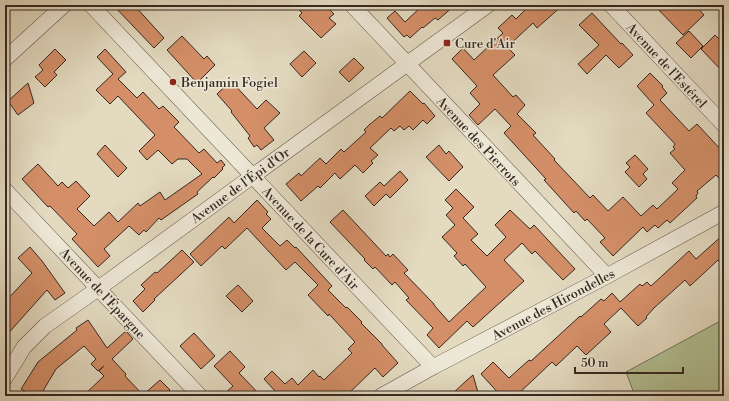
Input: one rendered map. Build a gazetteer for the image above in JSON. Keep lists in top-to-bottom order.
{
  "streets": {
    "street": [
      "Avenue de l'Estérel",
      "Avenue des Pierrots",
      "Avenue de l'Épi d'Or",
      "Avenue de la Cure d'Air",
      "Avenue de l'Épargne",
      "Avenue des Hirondelles"
    ]
  },
  "crossings": [
    ["Avenue des Pierrots", "Avenue de l'Épi d'Or"],
    ["Avenue des Pierrots", "Avenue des Hirondelles"],
    ["Avenue de l'Épi d'Or", "Avenue de la Cure d'Air"],
    ["Avenue de l'Épi d'Or", "Avenue de l'Épargne"],
    ["Avenue de la Cure d'Air", "Avenue des Hirondelles"]
  ],
  "places": {
    "transit": ["Cure d'Air"],
    "other": ["Benjamin Fogiel"]
  },
  "scale_bar": "50 m"
}
